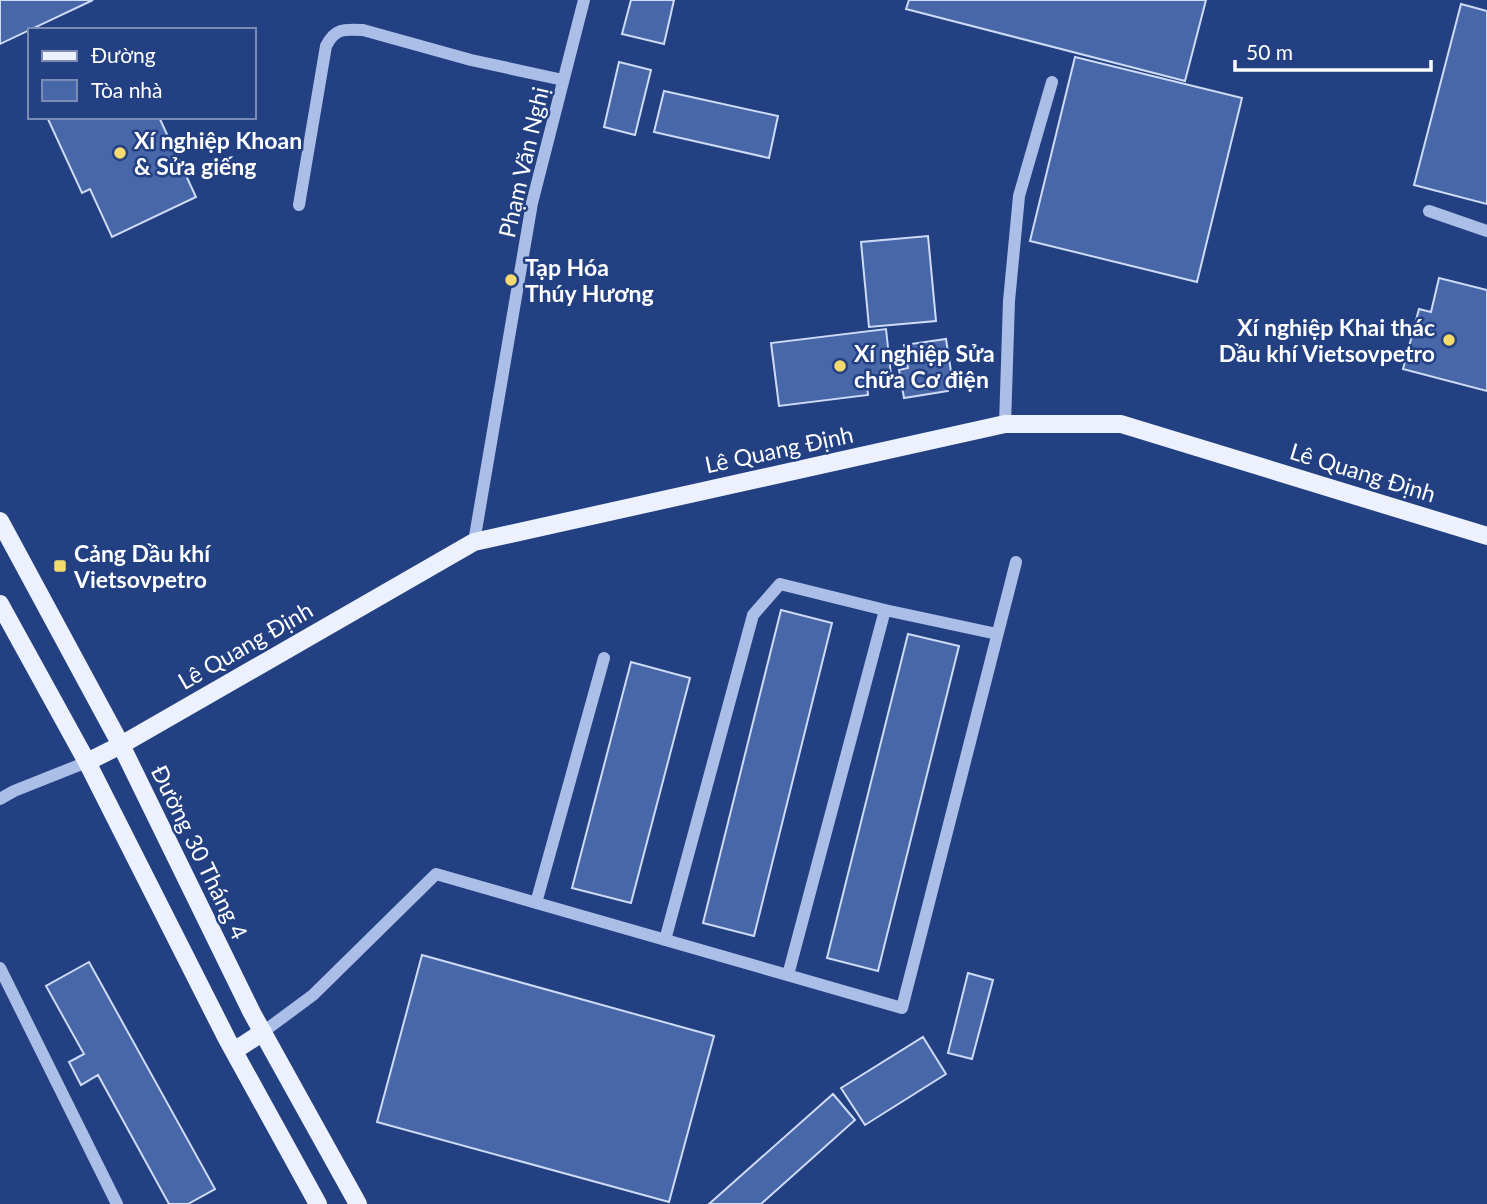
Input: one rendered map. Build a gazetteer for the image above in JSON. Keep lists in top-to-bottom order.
{
  "streets": {
    "main road": ["Lê Quang Định", "Đường 30 Tháng 4"],
    "street": ["Phạm Văn Nghị"]
  },
  "crossings": [
    ["Phạm Văn Nghị", "Lê Quang Định"],
    ["Lê Quang Định", "Đường 30 Tháng 4"]
  ],
  "places": {
    "other": [
      "Xí nghiệp Khoan & Sửa giếng",
      "Tạp Hóa Thúy Hương",
      "Xí nghiệp Khai thác Dầu khí Vietsovpetro",
      "Xí nghiệp Sửa chữa Cơ điện"
    ],
    "transit": ["Cảng Dầu khí Vietsovpetro"]
  },
  "legend": ["Đường", "Tòa nhà"],
  "scale_bar": "50 m"
}
